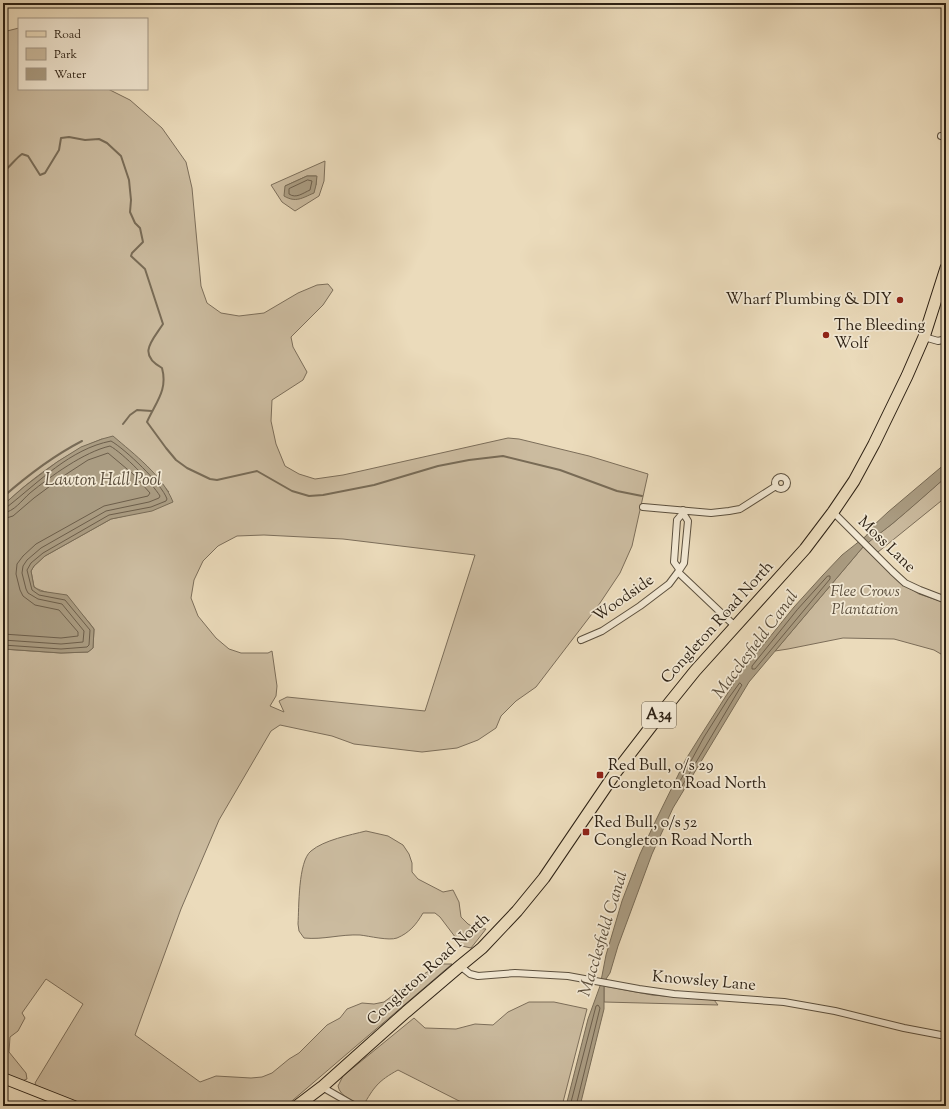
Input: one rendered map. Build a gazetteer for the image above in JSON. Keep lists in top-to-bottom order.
{
  "streets": {
    "highway": ["Congleton Road North", "A34"],
    "street": ["Moss Lane", "Woodside", "Knowsley Lane"]
  },
  "crossings": [
    ["Moss Lane", "Congleton Road North"],
    ["Congleton Road North", "Knowsley Lane"]
  ],
  "water": ["Lawton Hall Pool", "Macclesfield Canal"],
  "parks": ["Flee Crows Plantation"],
  "places": {
    "other": ["Wharf Plumbing & DIY", "The Bleeding Wolf"],
    "transit": ["Red Bull, o/s 29 Congleton Road North", "Red Bull, o/s 52 Congleton Road North"]
  },
  "legend": ["Road", "Park", "Water"]
}
